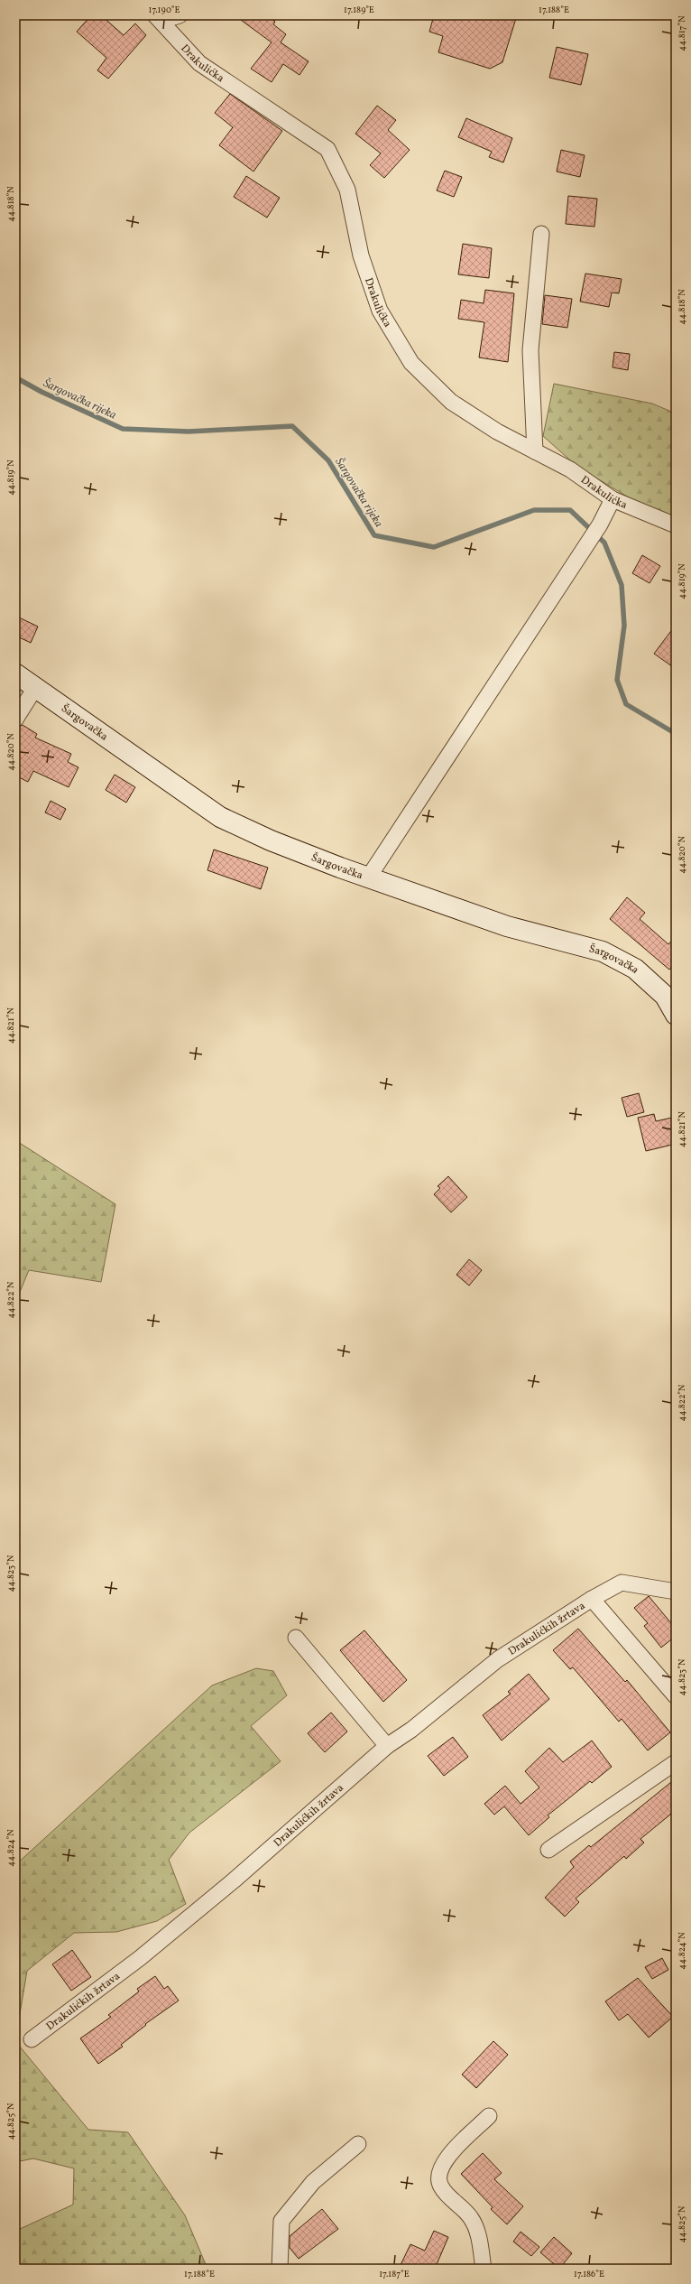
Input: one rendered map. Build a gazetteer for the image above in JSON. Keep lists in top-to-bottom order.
{
  "streets": {
    "street": ["Drakulićka", "Šargovačka", "Drakulićkih žrtava"]
  },
  "water": ["Šargovačka rijeka"],
  "coordinates": [
    "17.190°E",
    "17.189°E",
    "17.188°E",
    "44.817°N",
    "44.818°N",
    "44.819°N",
    "44.820°N",
    "44.821°N",
    "44.822°N",
    "44.823°N",
    "44.824°N",
    "44.825°N",
    "17.187°E",
    "17.186°E"
  ]
}
